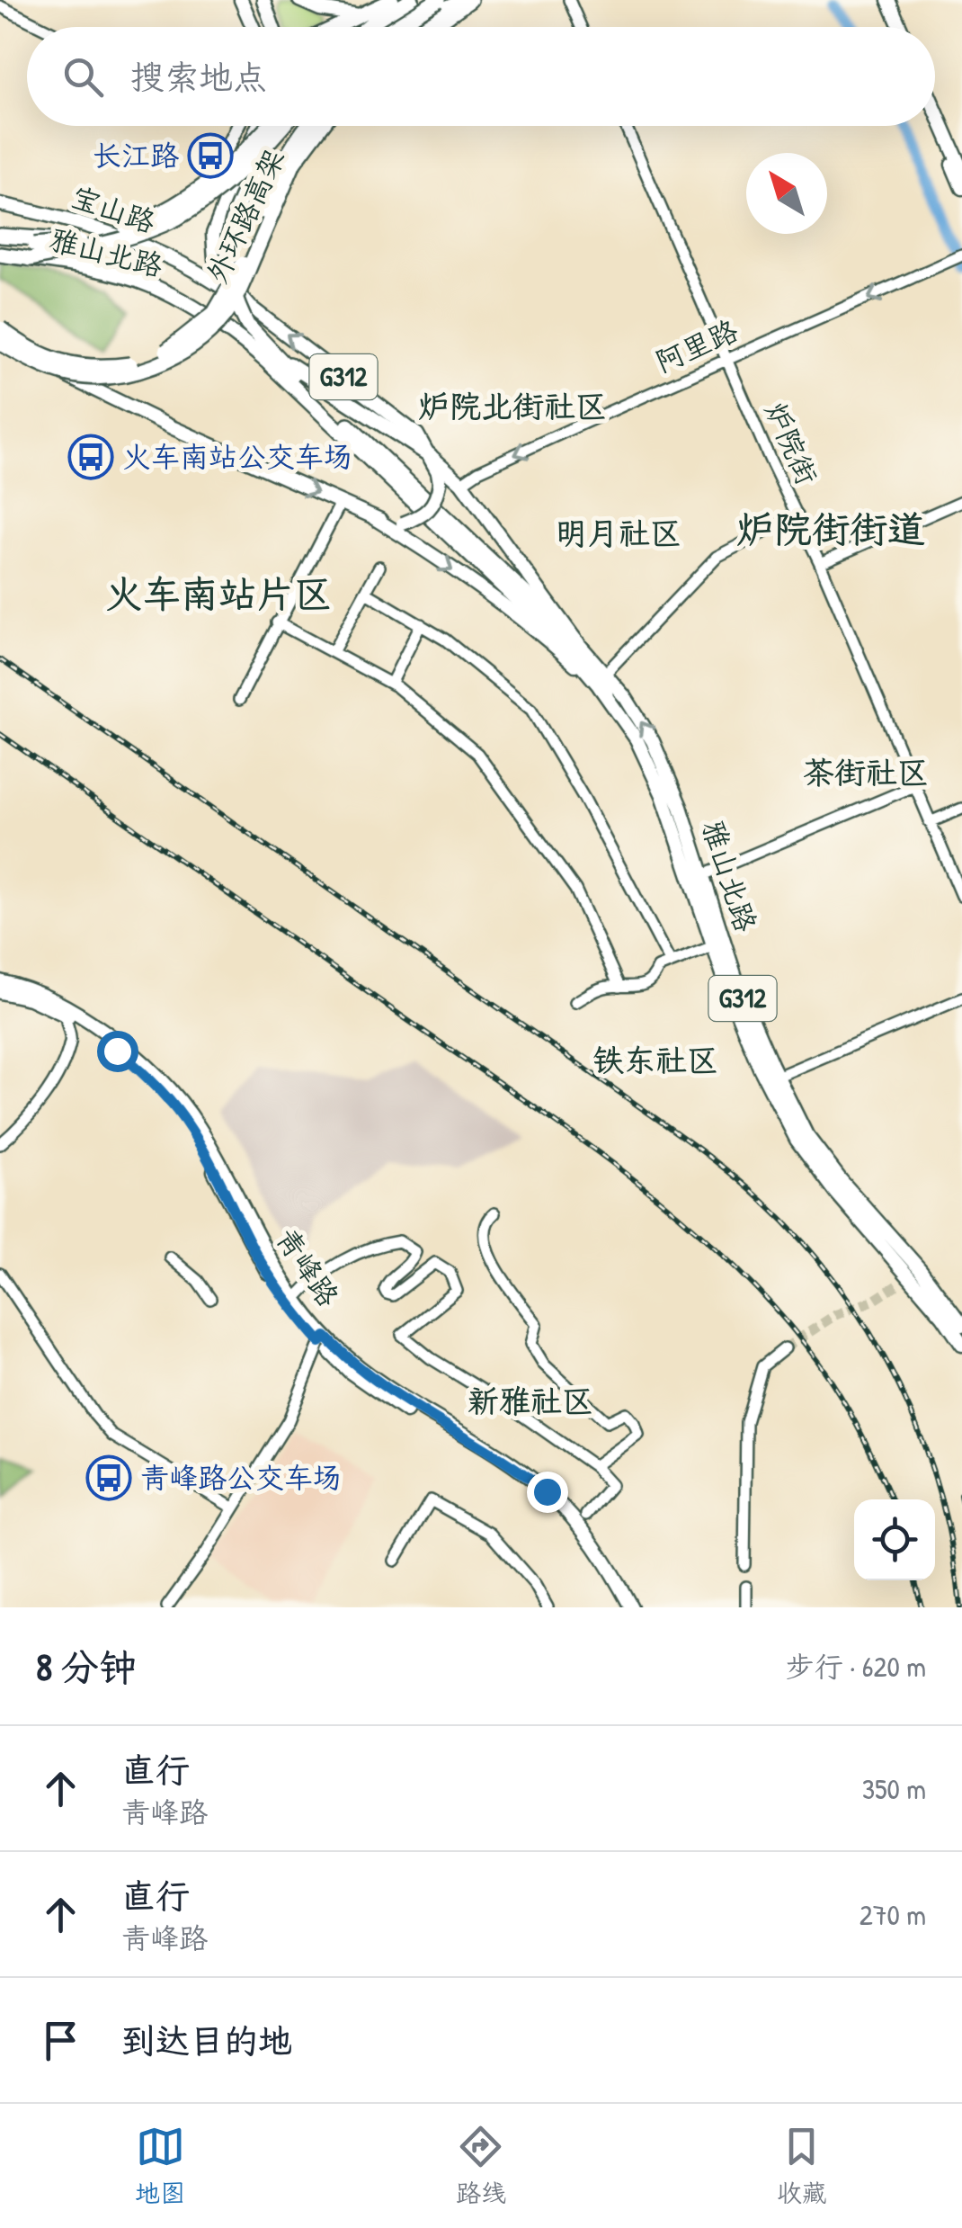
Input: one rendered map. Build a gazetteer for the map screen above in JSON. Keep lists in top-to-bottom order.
{
  "streets": {
    "highway": ["外环路高架", "雅山北路"],
    "main road": ["宝山路", "G312", "青峰路"],
    "street": ["阿里路", "炉院街"]
  },
  "crossings": [
    ["宝山路", "G312"],
    ["外环路高架", "G312"],
    ["雅山北路", "阿里路"],
    ["雅山北路", "G312"],
    ["阿里路", "炉院街"]
  ],
  "one_way": ["阿里路"],
  "districts": [
    "炉院北街社区",
    "炉院街街道",
    "明月社区",
    "火车南站片区",
    "茶街社区",
    "铁东社区",
    "新雅社区"
  ],
  "places": {
    "bus stop": ["长江路", "火车南站公交车场", "青峰路公交车场"]
  },
  "north": "top left",
  "page": {
    "search": "搜索地点",
    "heading": ["8 分钟", "步行 · 620 m"],
    "list": [
      ["直行", "青峰路", "350 m"],
      ["直行", "青峰路", "270 m"],
      "到达目的地"
    ],
    "nav": ["地图", "路线", "收藏"]
  }
}
